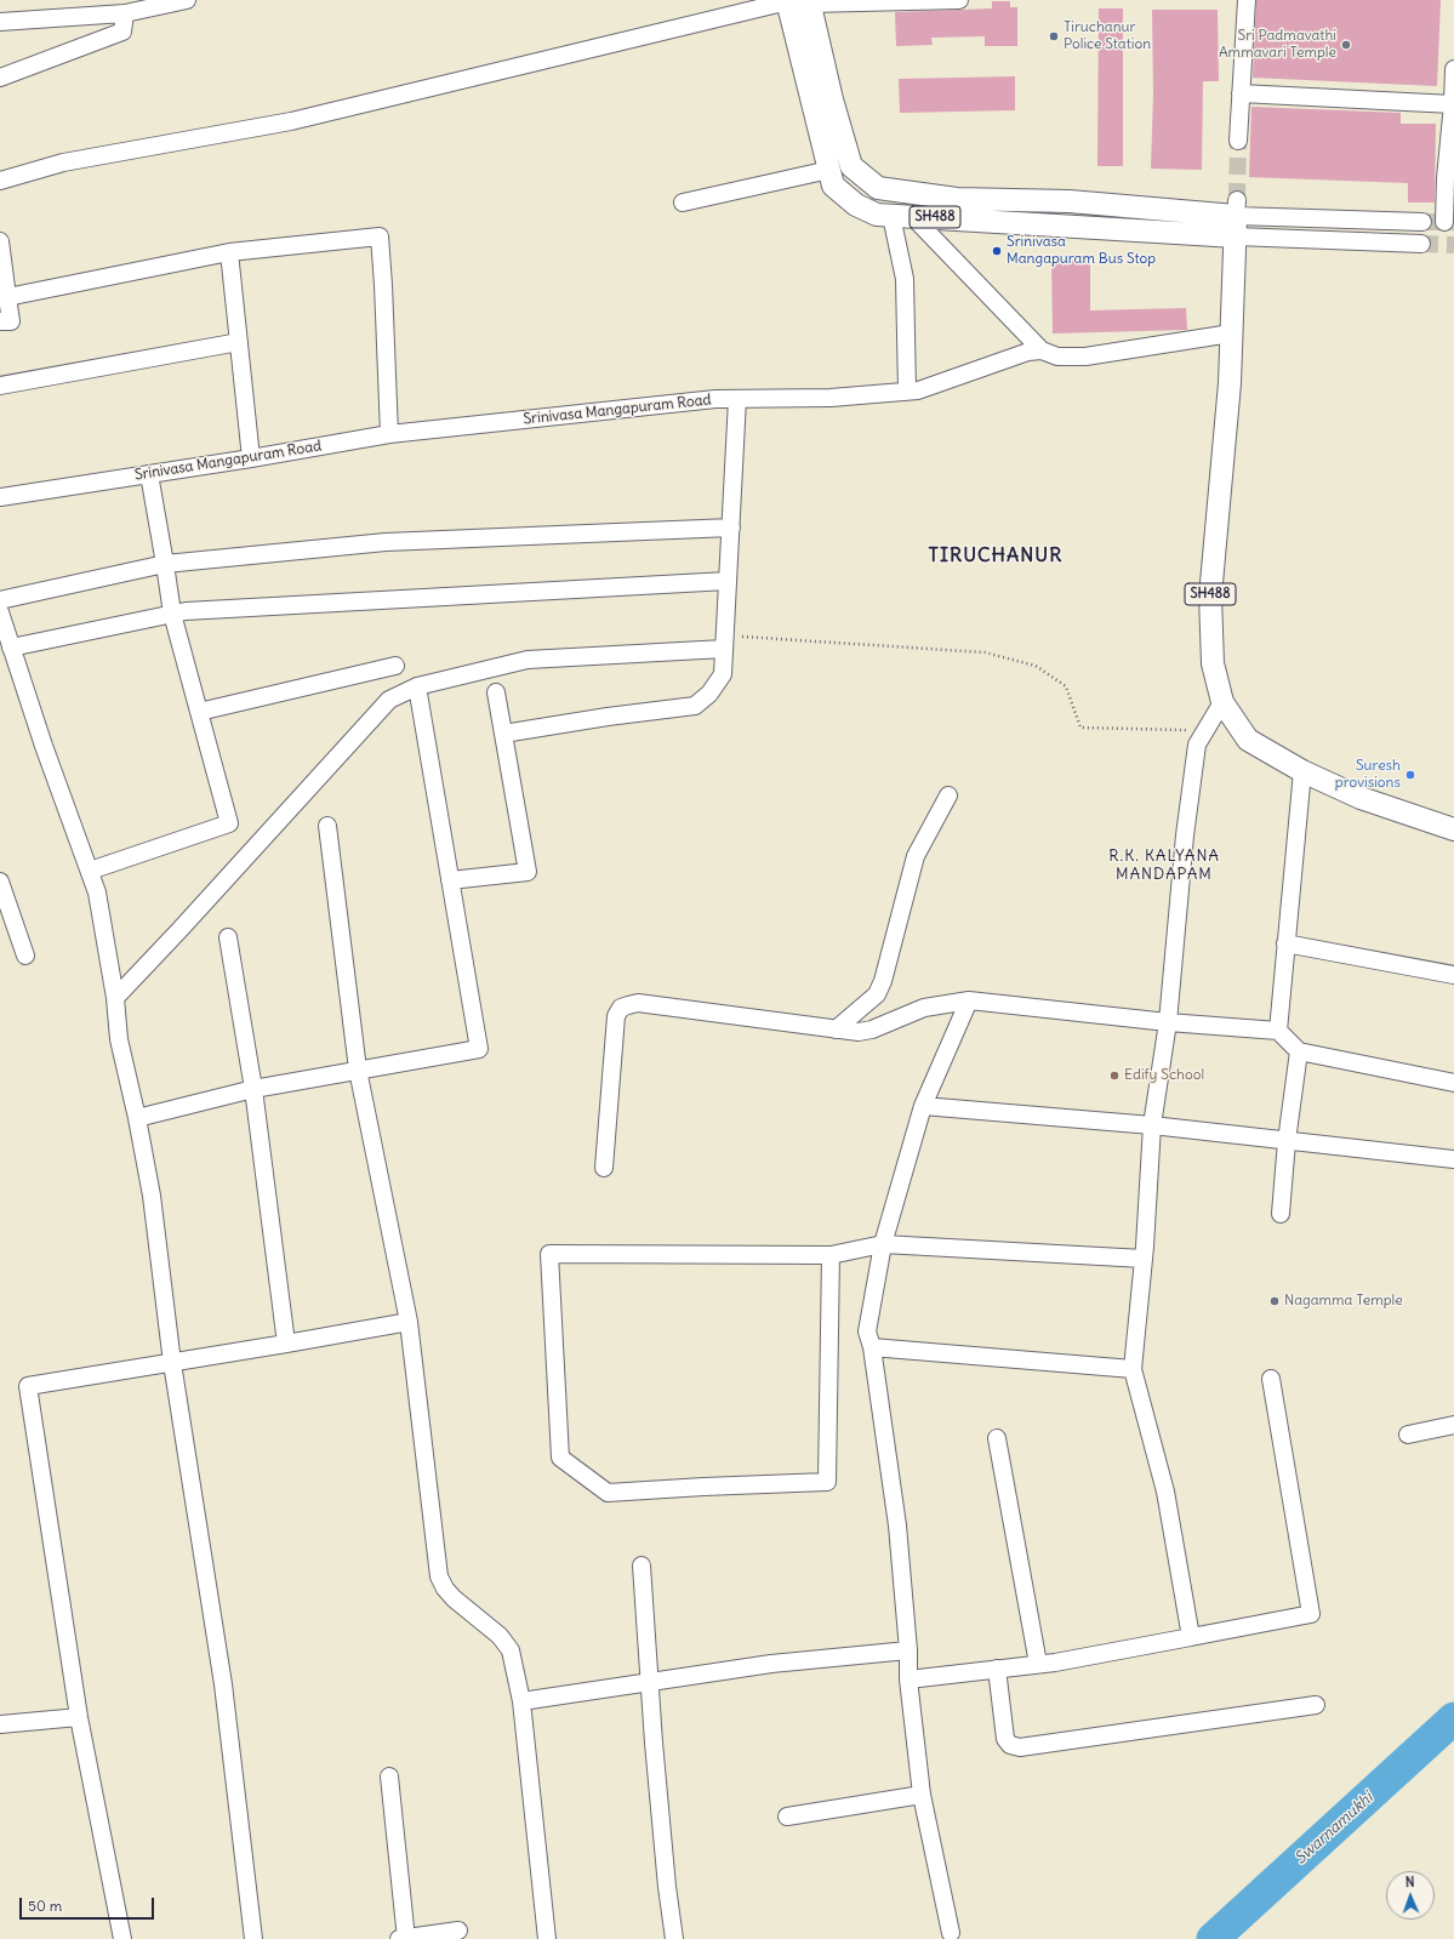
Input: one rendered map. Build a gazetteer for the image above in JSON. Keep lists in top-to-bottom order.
{
  "streets": {
    "main road": ["SH488"],
    "street": ["Srinivasa Mangapuram Road"]
  },
  "crossings": [
    ["SH488", "Srinivasa Mangapuram Road"]
  ],
  "districts": ["TIRUCHANUR", "R.K. KALYANA MANDAPAM"],
  "water": ["Swarnamukhi"],
  "places": [
    "Tiruchanur Police Station",
    "Sri Padmavathi Ammavari Temple",
    "Srinivasa Mangapuram Bus Stop",
    "Suresh provisions",
    "Edify School",
    "Nagamma Temple"
  ],
  "scale_bar": "50 m",
  "north": "top"
}
